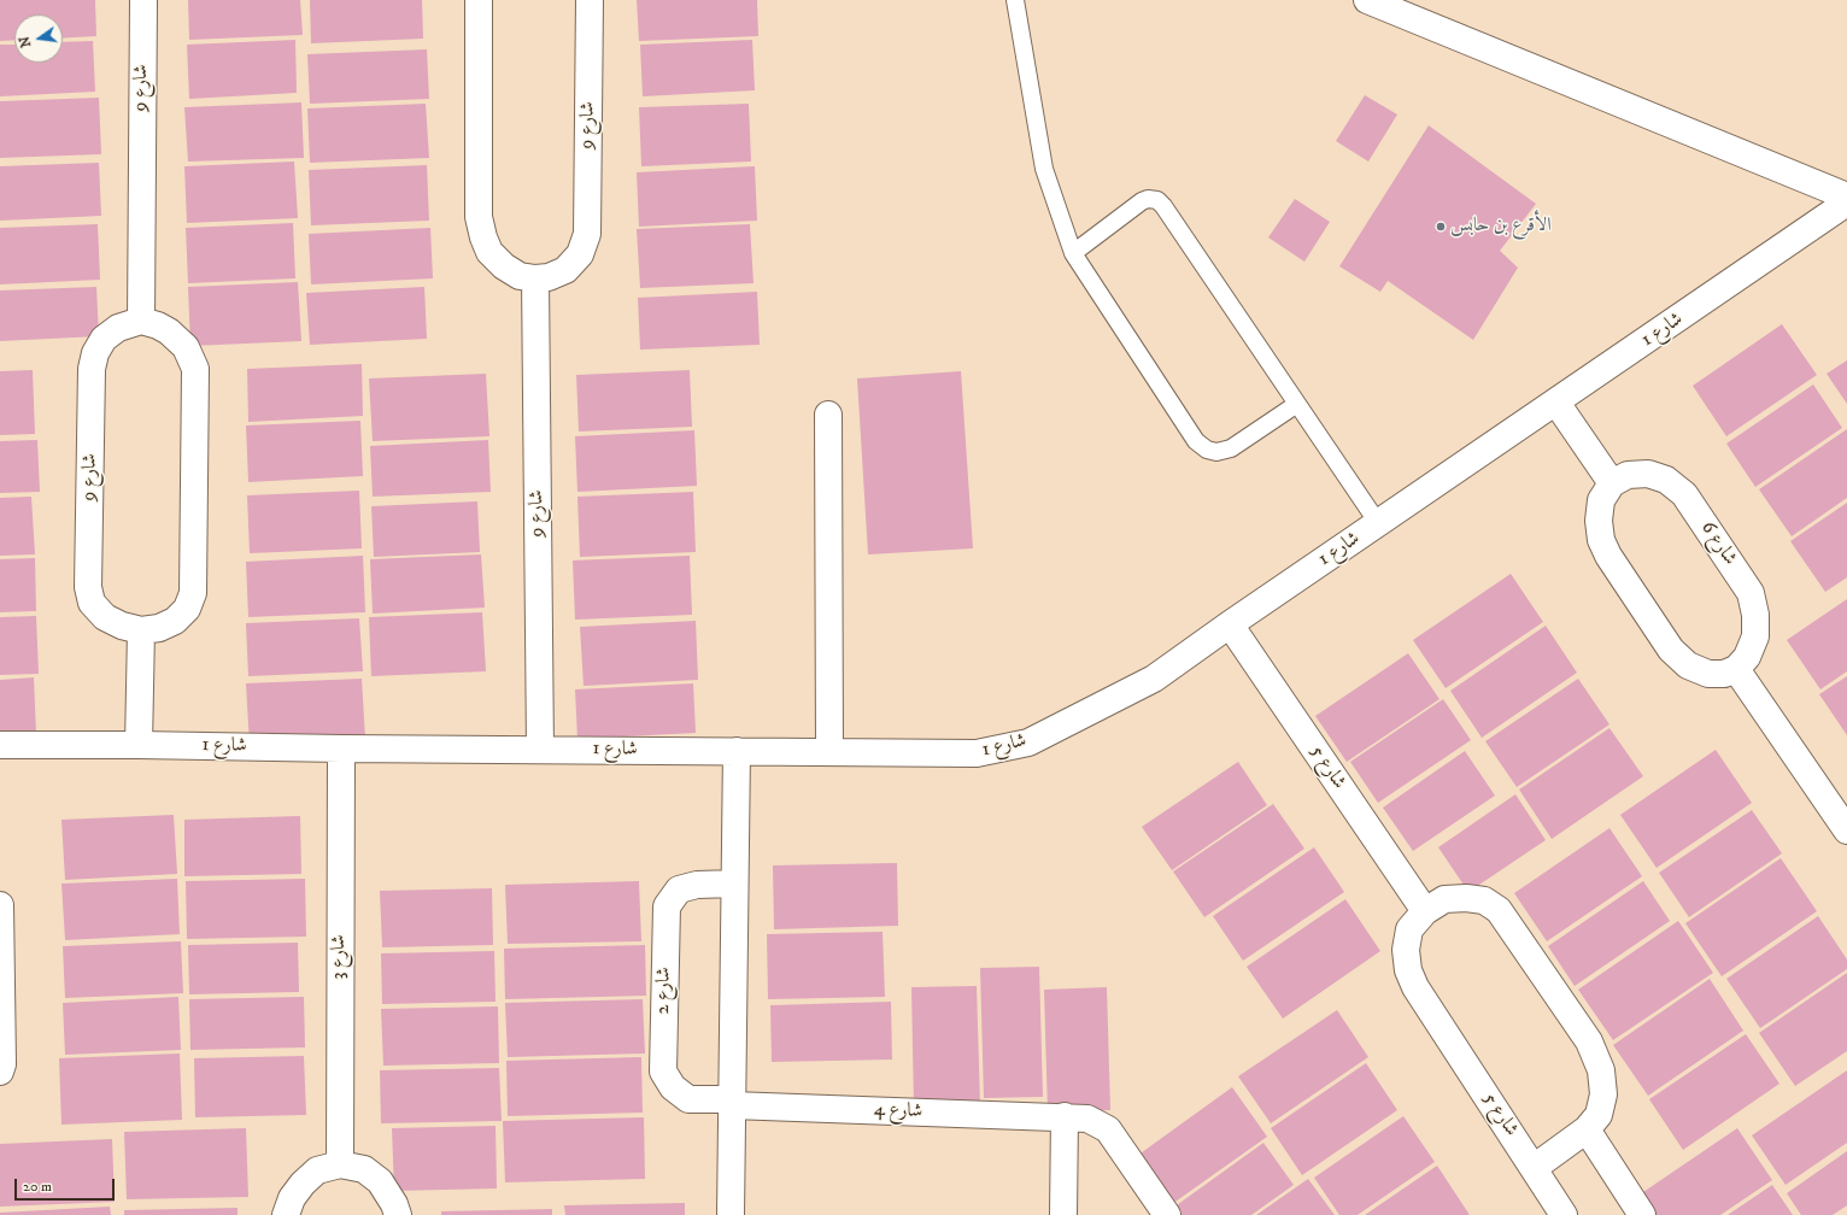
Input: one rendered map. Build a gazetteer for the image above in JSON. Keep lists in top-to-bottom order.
{
  "streets": {
    "street": [
      "شارع 9",
      "شارع 1",
      "شارع 6",
      "شارع 5",
      "شارع 3",
      "شارع 2",
      "شارع 4"
    ]
  },
  "crossings": [
    ["شارع 9", "شارع 1"],
    ["شارع 1", "شارع 5"],
    ["شارع 1", "شارع 3"],
    ["شارع 2", "شارع 4"]
  ],
  "places": ["الأقرع بن حابس"],
  "scale_bar": "20 m",
  "north": "left"
}
